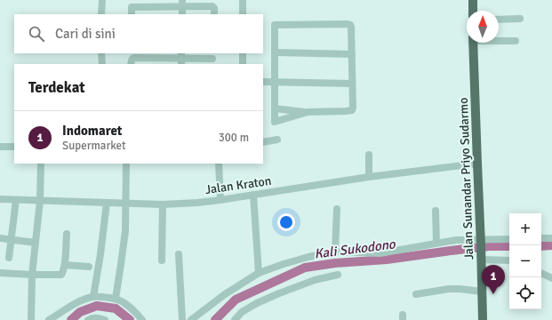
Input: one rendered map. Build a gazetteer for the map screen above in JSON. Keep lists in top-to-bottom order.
{
  "streets": {
    "main road": ["Jalan Sunandar Priyo Sudarmo"],
    "street": ["Jalan Kraton"]
  },
  "crossings": [
    ["Jalan Sunandar Priyo Sudarmo", "Jalan Kraton"]
  ],
  "water": ["Kali Sukodono"],
  "north": "top",
  "page": {
    "search": "Cari di sini",
    "heading": "Terdekat",
    "list": [
      {
        "mark": "1",
        "name": "Indomaret",
        "note": "Supermarket",
        "value": "300 m"
      }
    ],
    "map_buttons": ["+", "−"],
    "pins": "1"
  }
}
